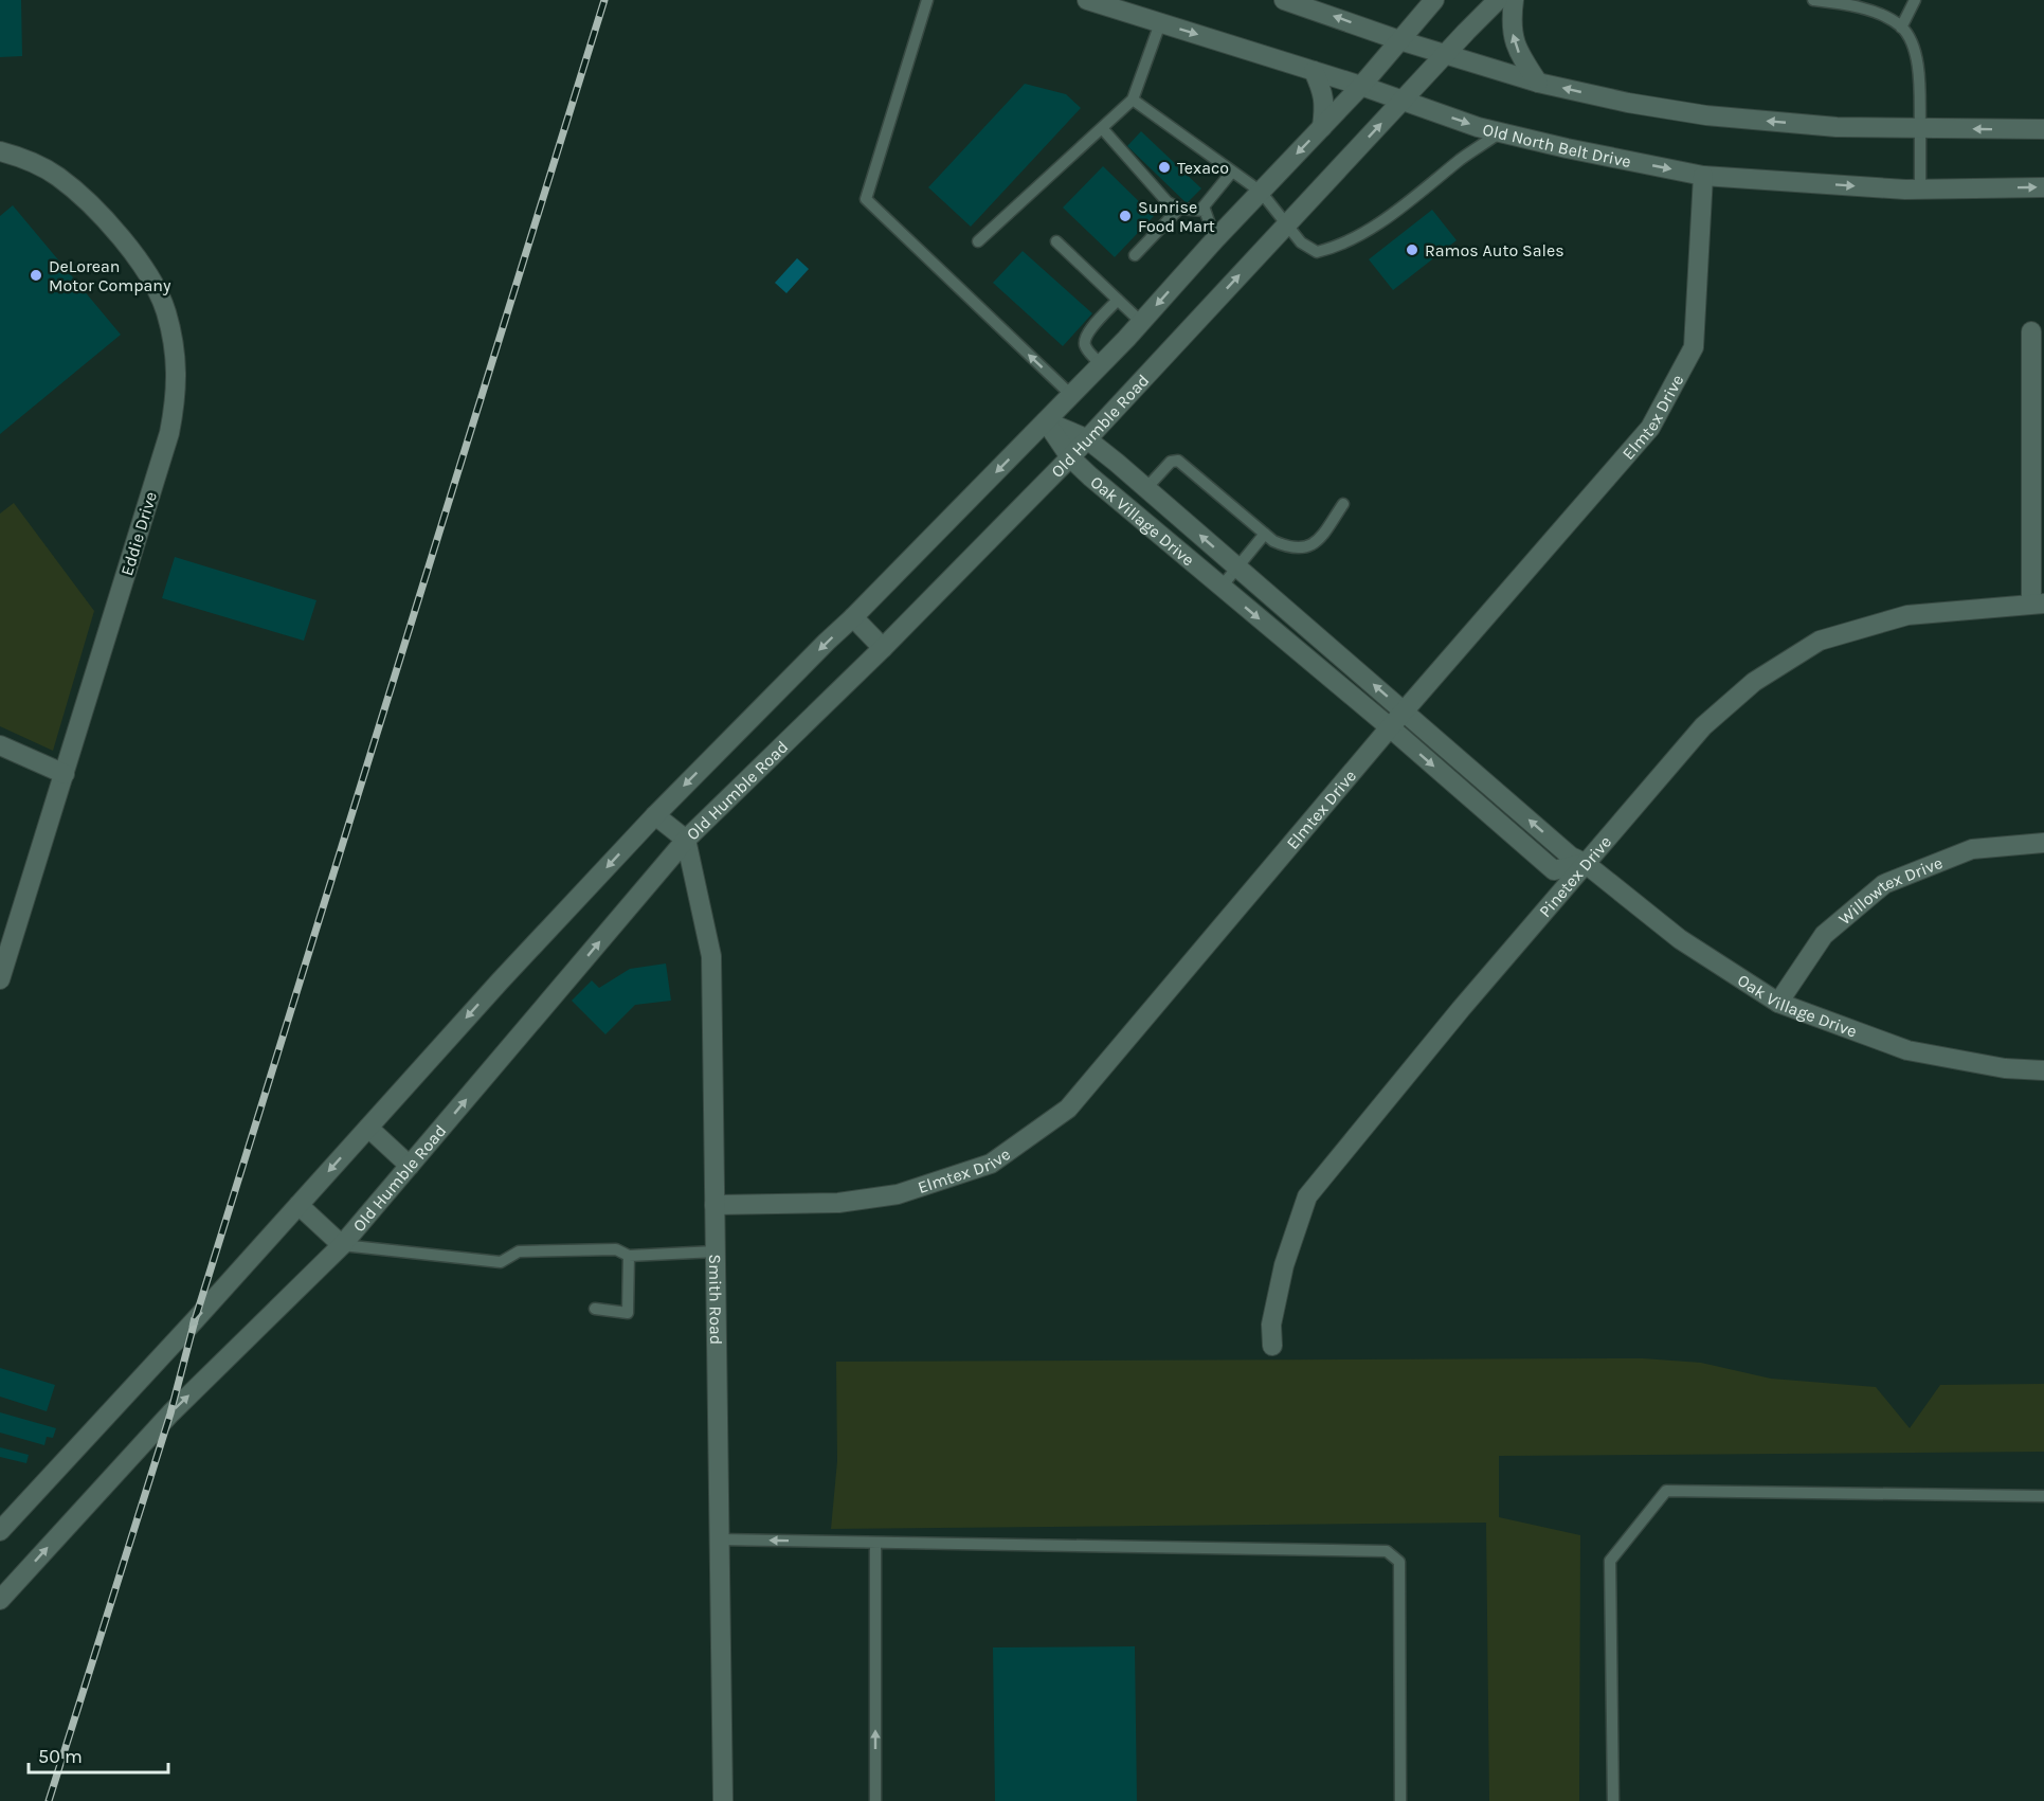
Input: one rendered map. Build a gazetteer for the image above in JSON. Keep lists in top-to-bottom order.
{
  "streets": {
    "street": [
      "Old North Belt Drive",
      "Elmtex Drive",
      "Old Humble Road",
      "Oak Village Drive",
      "Eddie Drive",
      "Pinetex Drive",
      "Willowtex Drive",
      "Smith Road"
    ]
  },
  "crossings": [
    ["Old North Belt Drive", "Elmtex Drive"],
    ["Old North Belt Drive", "Old Humble Road"],
    ["Elmtex Drive", "Oak Village Drive"],
    ["Elmtex Drive", "Smith Road"],
    ["Old Humble Road", "Oak Village Drive"],
    ["Old Humble Road", "Smith Road"],
    ["Oak Village Drive", "Pinetex Drive"],
    ["Oak Village Drive", "Willowtex Drive"]
  ],
  "places": [
    "Texaco",
    "Sunrise Food Mart",
    "Ramos Auto Sales",
    "DeLorean Motor Company"
  ],
  "scale_bar": "50 m"
}
